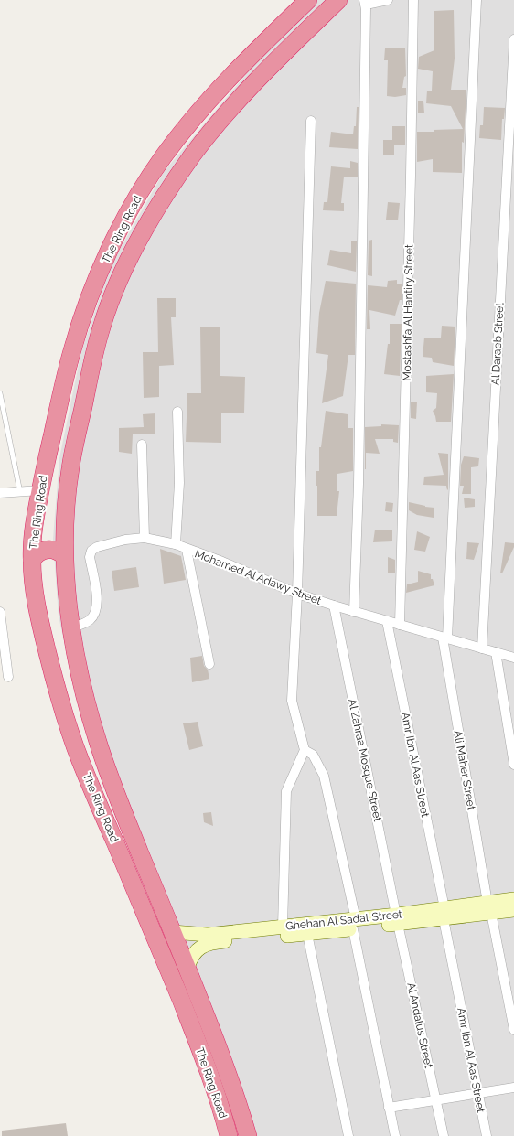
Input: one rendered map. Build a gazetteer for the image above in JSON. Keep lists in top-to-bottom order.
{
  "streets": {
    "highway": ["The Ring Road"],
    "main road": ["Ghehan Al Sadat Street"],
    "street": [
      "Mostashfa Al Hantiry Street",
      "Al Daraeb Street",
      "Mohamed Al Adawy Street",
      "Al Zahraa Mosque Street",
      "Amr Ibn Al Aas Street",
      "Ali Maher Street",
      "Al Andalus Street"
    ]
  },
  "crossings": [
    ["The Ring Road", "Mohamed Al Adawy Street"],
    ["The Ring Road", "Ghehan Al Sadat Street"],
    ["Mostashfa Al Hantiry Street", "Mohamed Al Adawy Street"],
    ["Al Daraeb Street", "Mohamed Al Adawy Street"],
    ["Mohamed Al Adawy Street", "Al Zahraa Mosque Street"],
    ["Mohamed Al Adawy Street", "Amr Ibn Al Aas Street"],
    ["Mohamed Al Adawy Street", "Ali Maher Street"],
    ["Al Zahraa Mosque Street", "Ghehan Al Sadat Street"],
    ["Al Zahraa Mosque Street", "Al Andalus Street"],
    ["Amr Ibn Al Aas Street", "Ghehan Al Sadat Street"],
    ["Ali Maher Street", "Ghehan Al Sadat Street"],
    ["Ghehan Al Sadat Street", "Al Andalus Street"]
  ]
}
